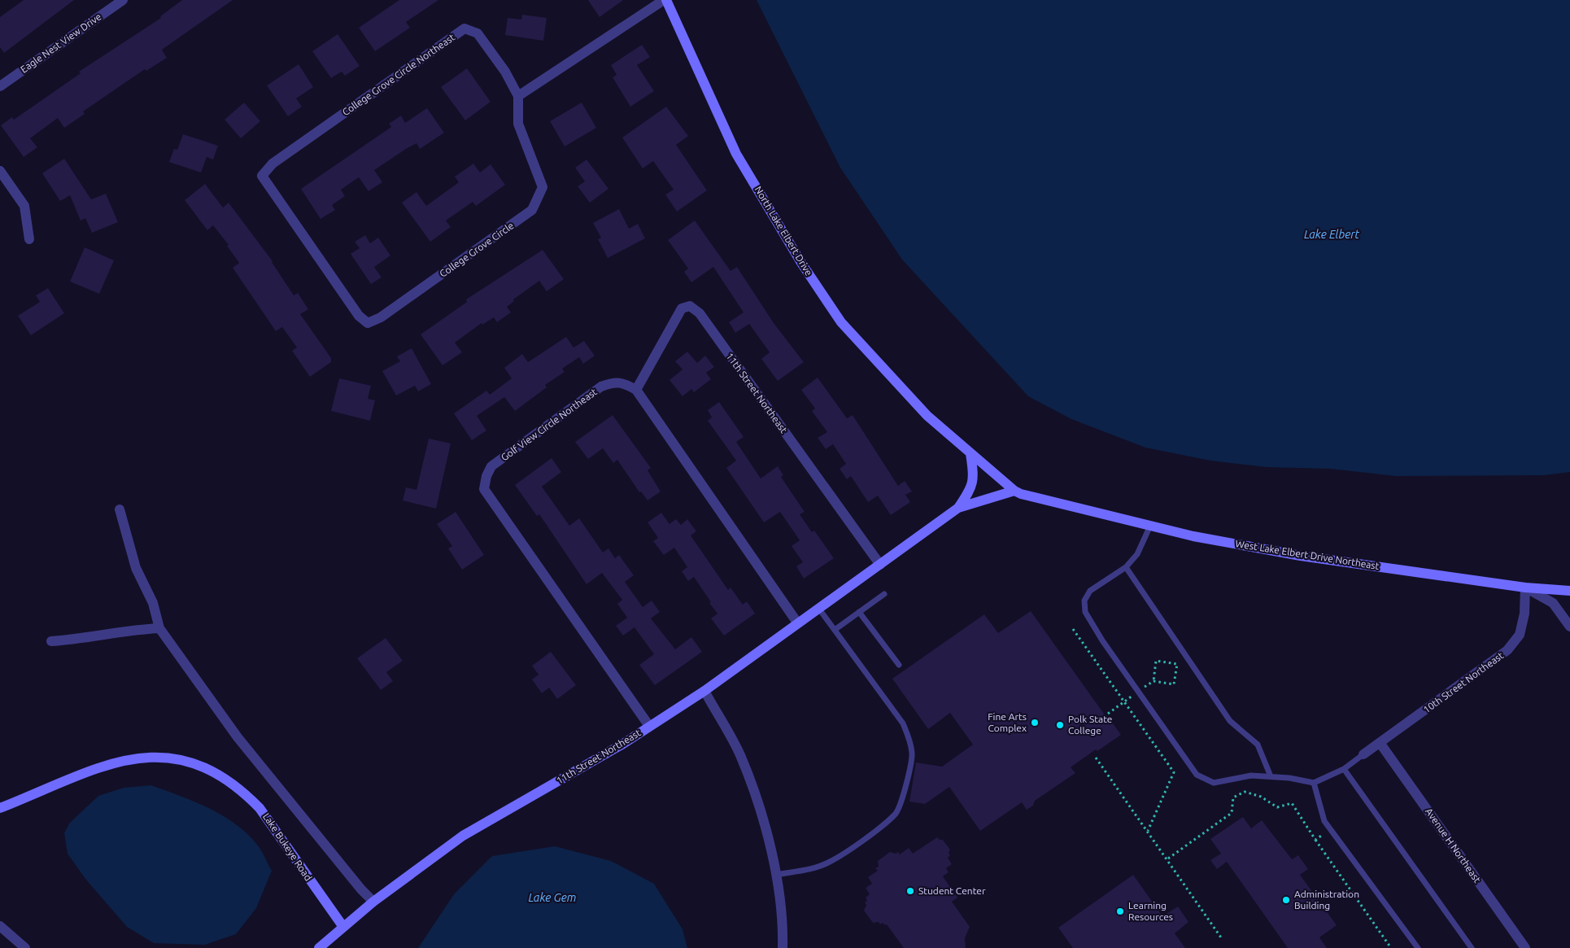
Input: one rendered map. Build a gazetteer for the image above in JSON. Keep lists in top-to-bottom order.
{
  "streets": {
    "street": [
      "Eagle Nest View Drive",
      "College Grove Circle Northeast",
      "North Lake Elbert Drive",
      "College Grove Circle",
      "11th Street Northeast",
      "Golf View Circle Northeast",
      "West Lake Elbert Drive Northeast",
      "10th Street Northeast",
      "Avenue H Northeast",
      "Lake Bukeye Road"
    ]
  },
  "crossings": [
    ["College Grove Circle Northeast", "College Grove Circle"],
    ["North Lake Elbert Drive", "11th Street Northeast"],
    ["North Lake Elbert Drive", "West Lake Elbert Drive Northeast"],
    ["11th Street Northeast", "Golf View Circle Northeast"],
    ["11th Street Northeast", "West Lake Elbert Drive Northeast"],
    ["11th Street Northeast", "Lake Bukeye Road"],
    ["West Lake Elbert Drive Northeast", "10th Street Northeast"],
    ["10th Street Northeast", "Avenue H Northeast"]
  ],
  "water": ["Lake Elbert", "Lake Gem"],
  "places": [
    "Fine Arts Complex",
    "Polk State College",
    "Student Center",
    "Administration Building",
    "Learning Resources"
  ]
}
